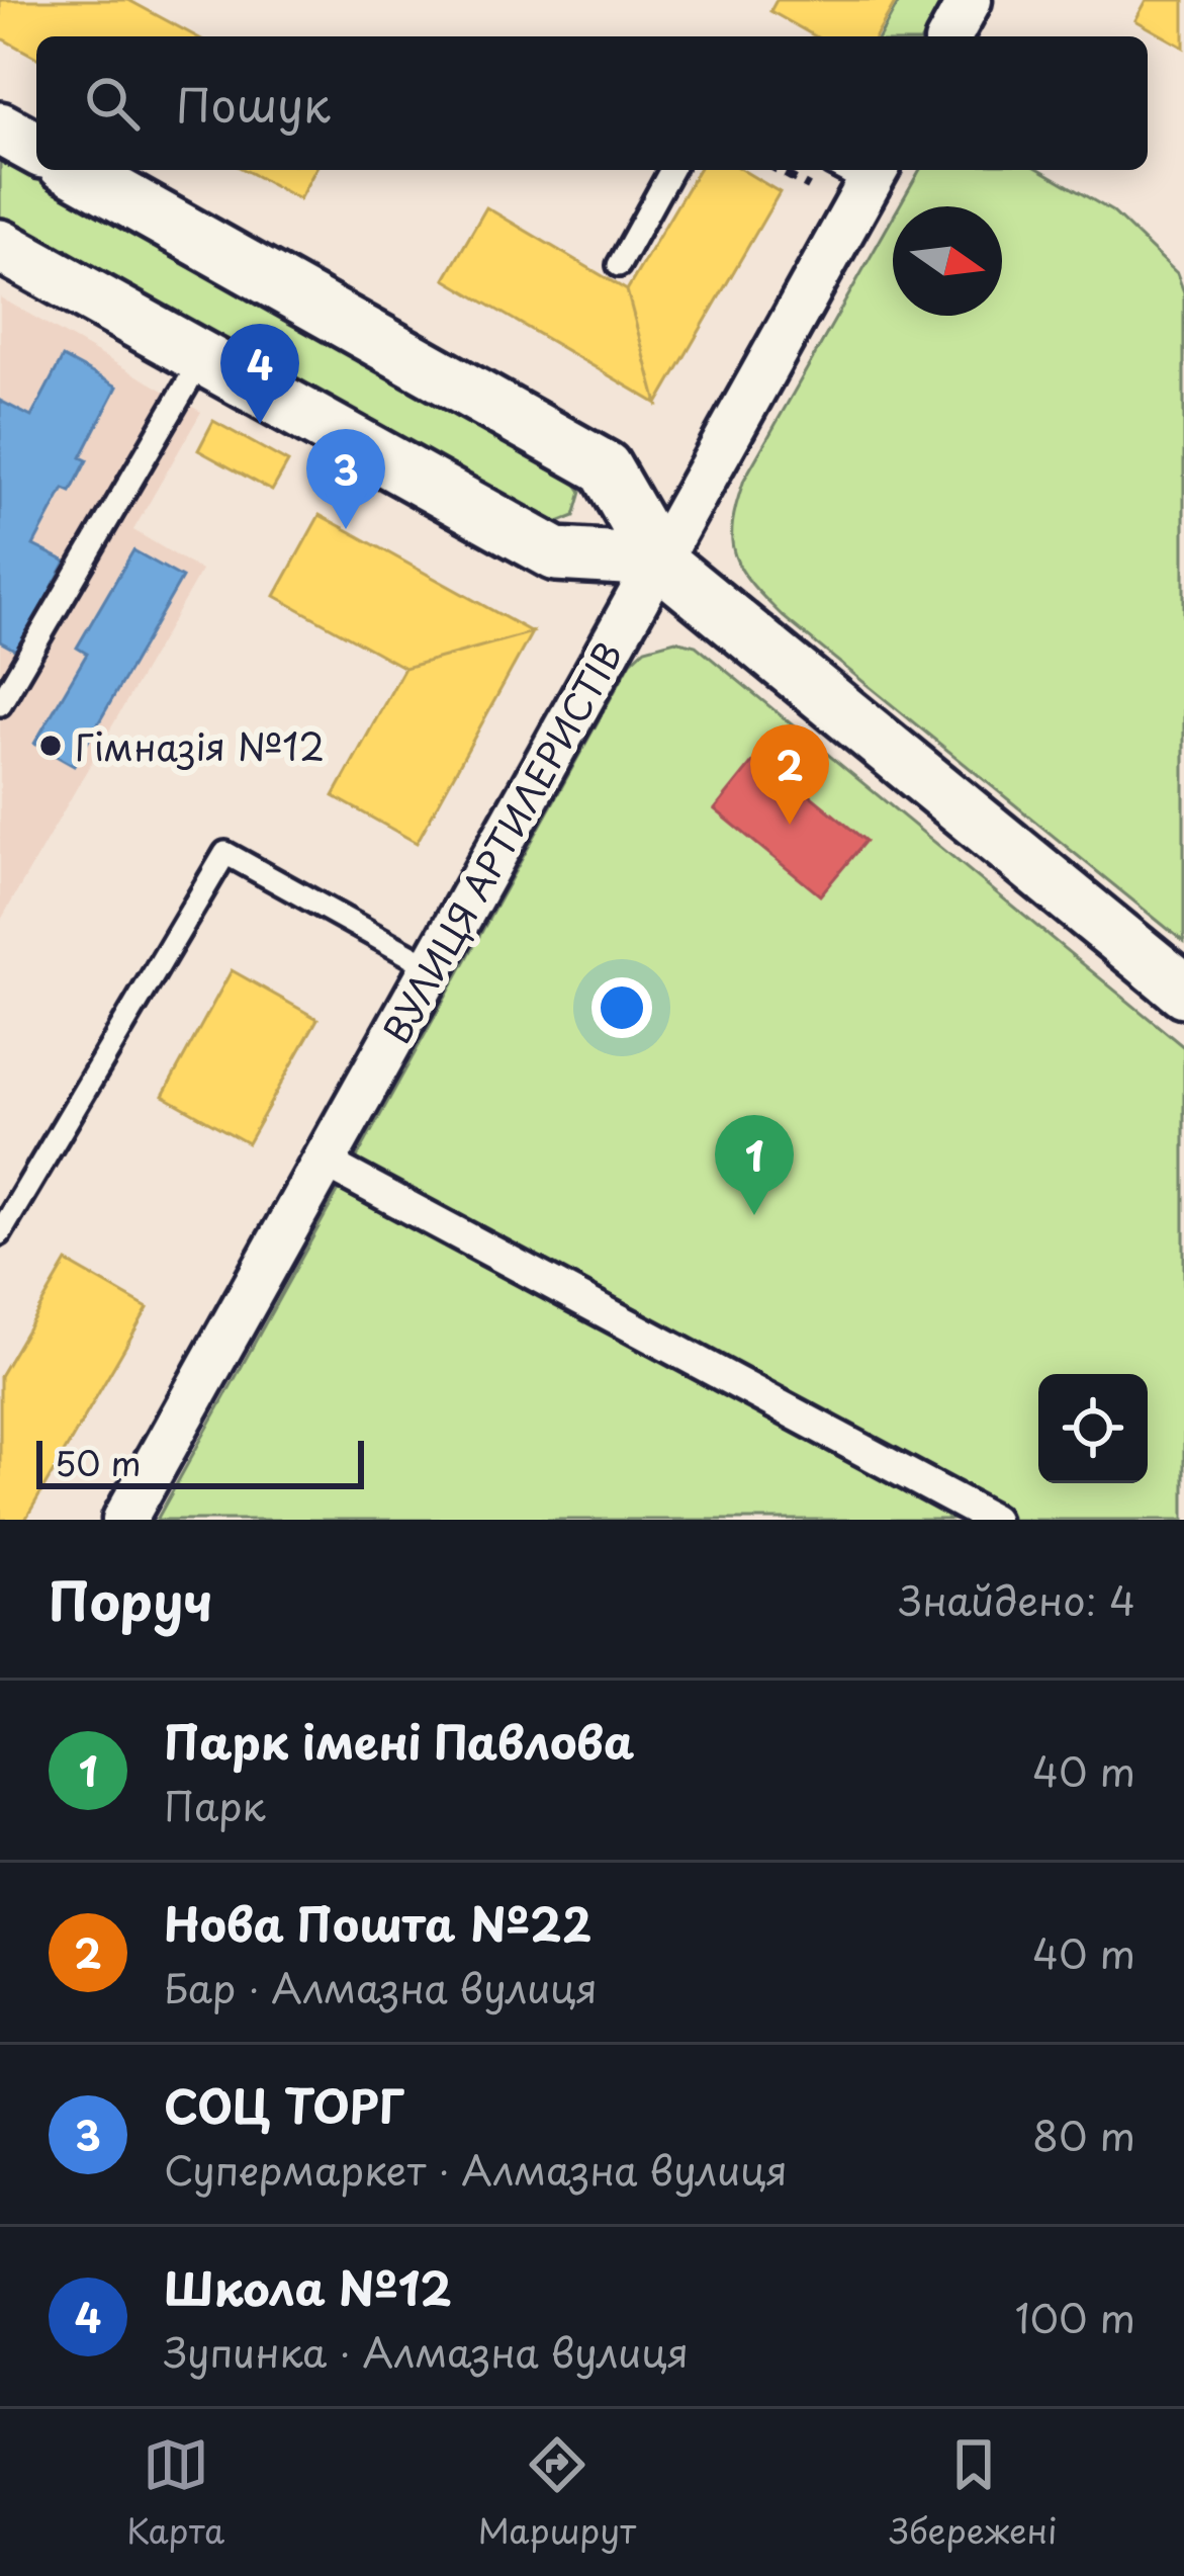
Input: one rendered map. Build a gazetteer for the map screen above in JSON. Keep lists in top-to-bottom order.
{
  "streets": {
    "street": ["ВУЛИЦЯ АРТИЛЕРИСТІВ"]
  },
  "places": ["Гімназія №12"],
  "scale_bar": "50 m",
  "north": "right",
  "page": {
    "search": "Пошук",
    "pins": [
      "4",
      "3",
      "2",
      "1"
    ],
    "scale": "50 m",
    "heading": ["Поруч", "Знайдено: 4"],
    "list": [
      {
        "mark": "1",
        "name": "Парк імені Павлова",
        "note": "Парк",
        "value": "40 m"
      },
      {
        "mark": "2",
        "name": "Нова Пошта №22",
        "note": "Бар · Алмазна вулиця",
        "value": "40 m"
      },
      {
        "mark": "3",
        "name": "СОЦ ТОРГ",
        "note": "Супермаркет · Алмазна вулиця",
        "value": "80 m"
      },
      {
        "mark": "4",
        "name": "Школа №12",
        "note": "Зупинка · Алмазна вулиця",
        "value": "100 m"
      }
    ],
    "nav": ["Карта", "Маршрут", "Збережені"]
  }
}
